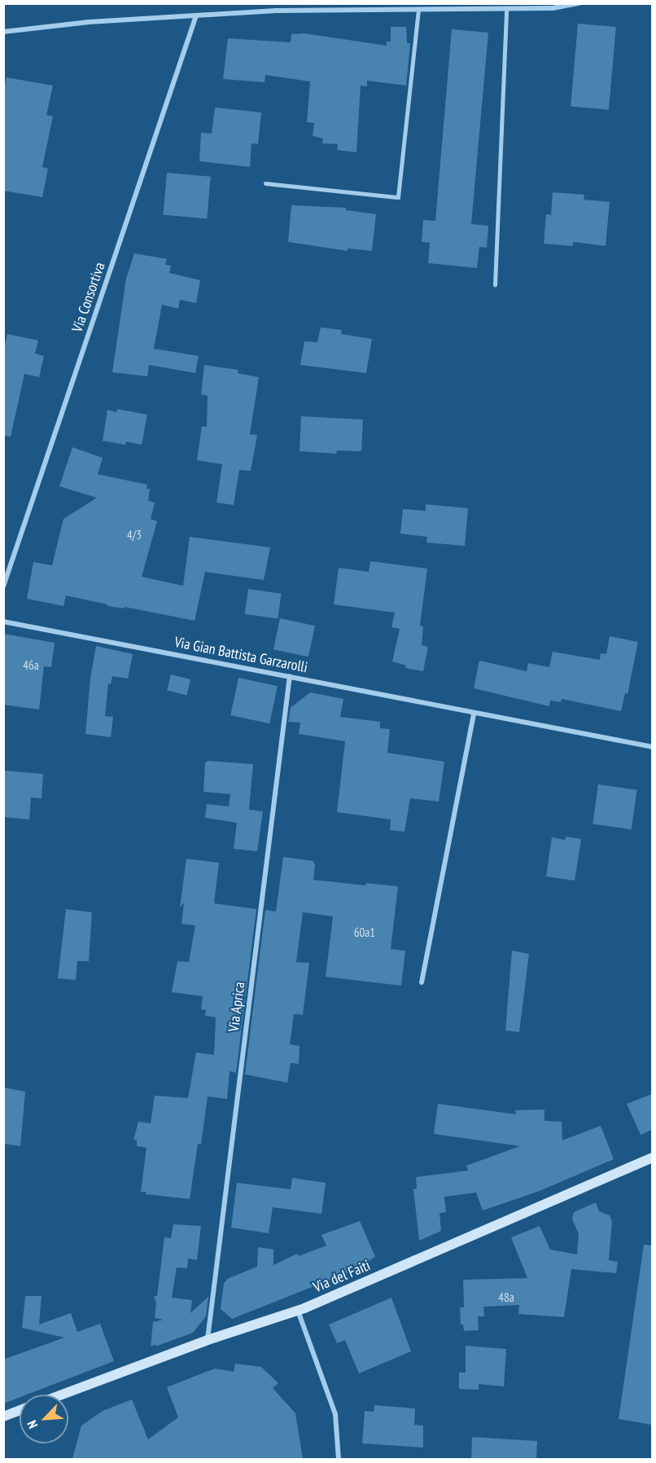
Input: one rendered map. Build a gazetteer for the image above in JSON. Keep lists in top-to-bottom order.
{
  "streets": {
    "street": [
      "Via Consortiva",
      "Via Gian Battista Garzarolli",
      "Via Aprica",
      "Via del Faiti"
    ]
  },
  "crossings": [
    ["Via Gian Battista Garzarolli", "Via Aprica"],
    ["Via Aprica", "Via del Faiti"]
  ],
  "house_numbers": [
    "4/3",
    "46a",
    "60a1",
    "48a"
  ],
  "north": "bottom left"
}
